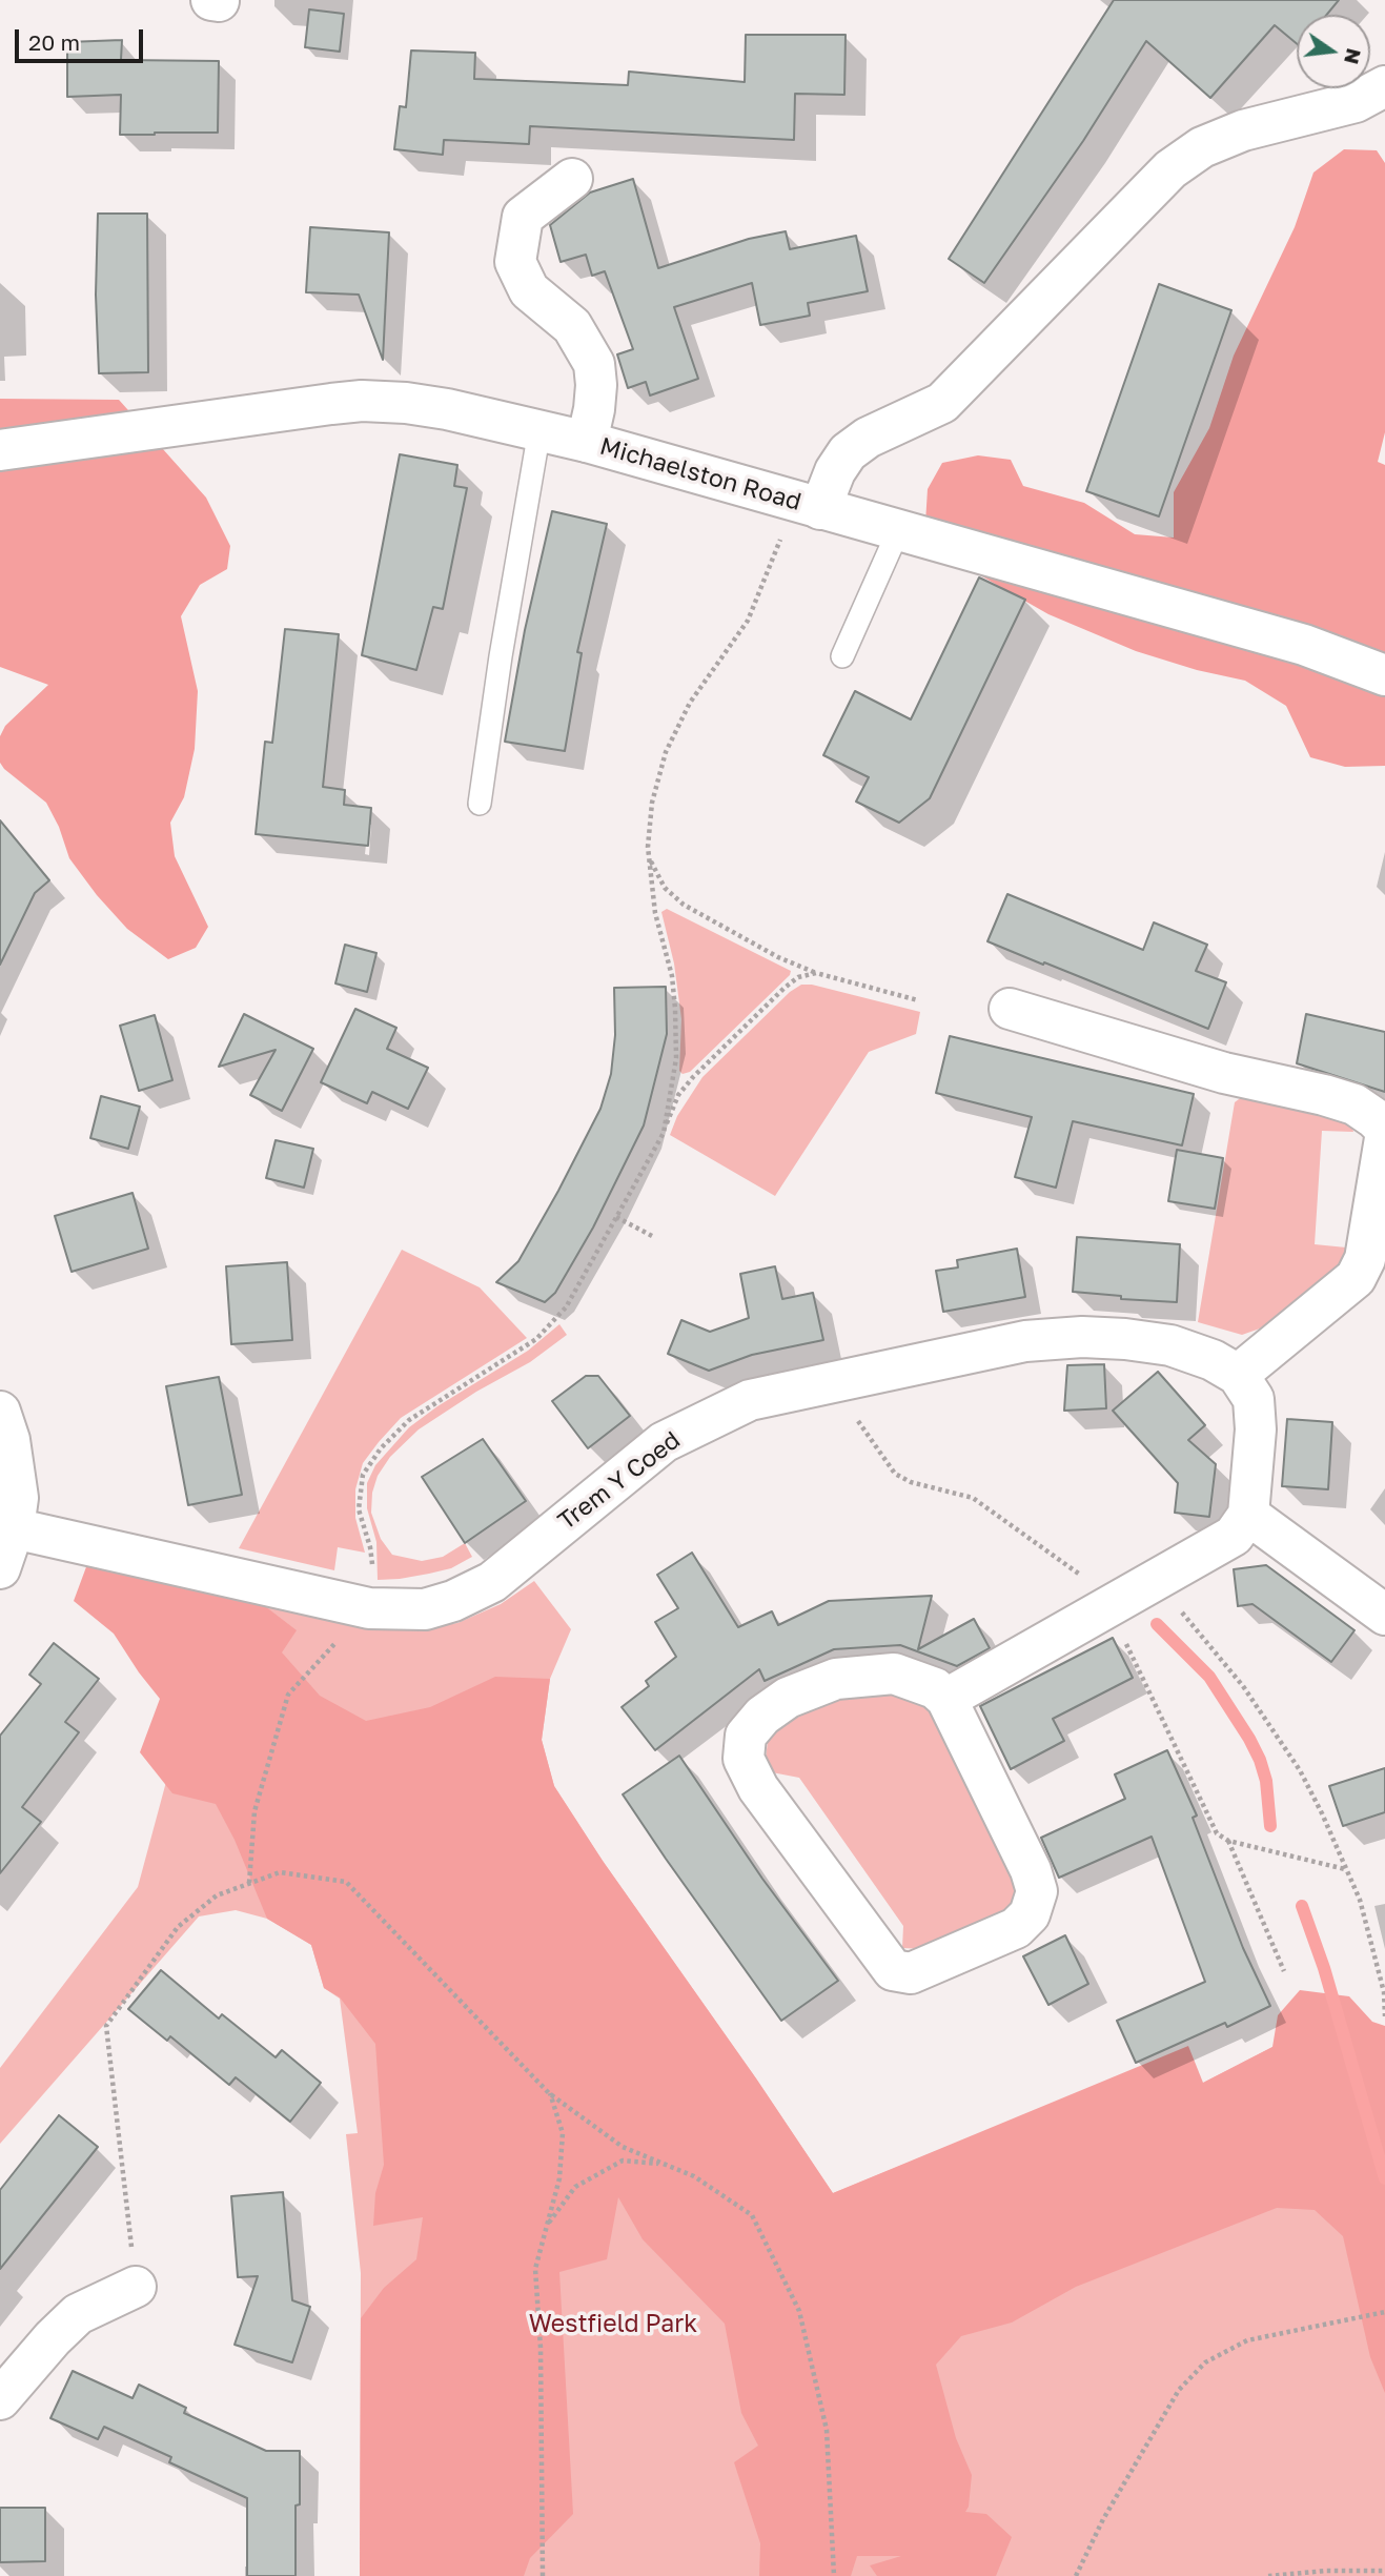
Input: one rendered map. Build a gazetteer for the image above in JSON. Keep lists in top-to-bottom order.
{
  "streets": {
    "street": ["Michaelston Road", "Trem Y Coed"]
  },
  "parks": ["Westfield Park"],
  "scale_bar": "20 m",
  "north": "right"
}
